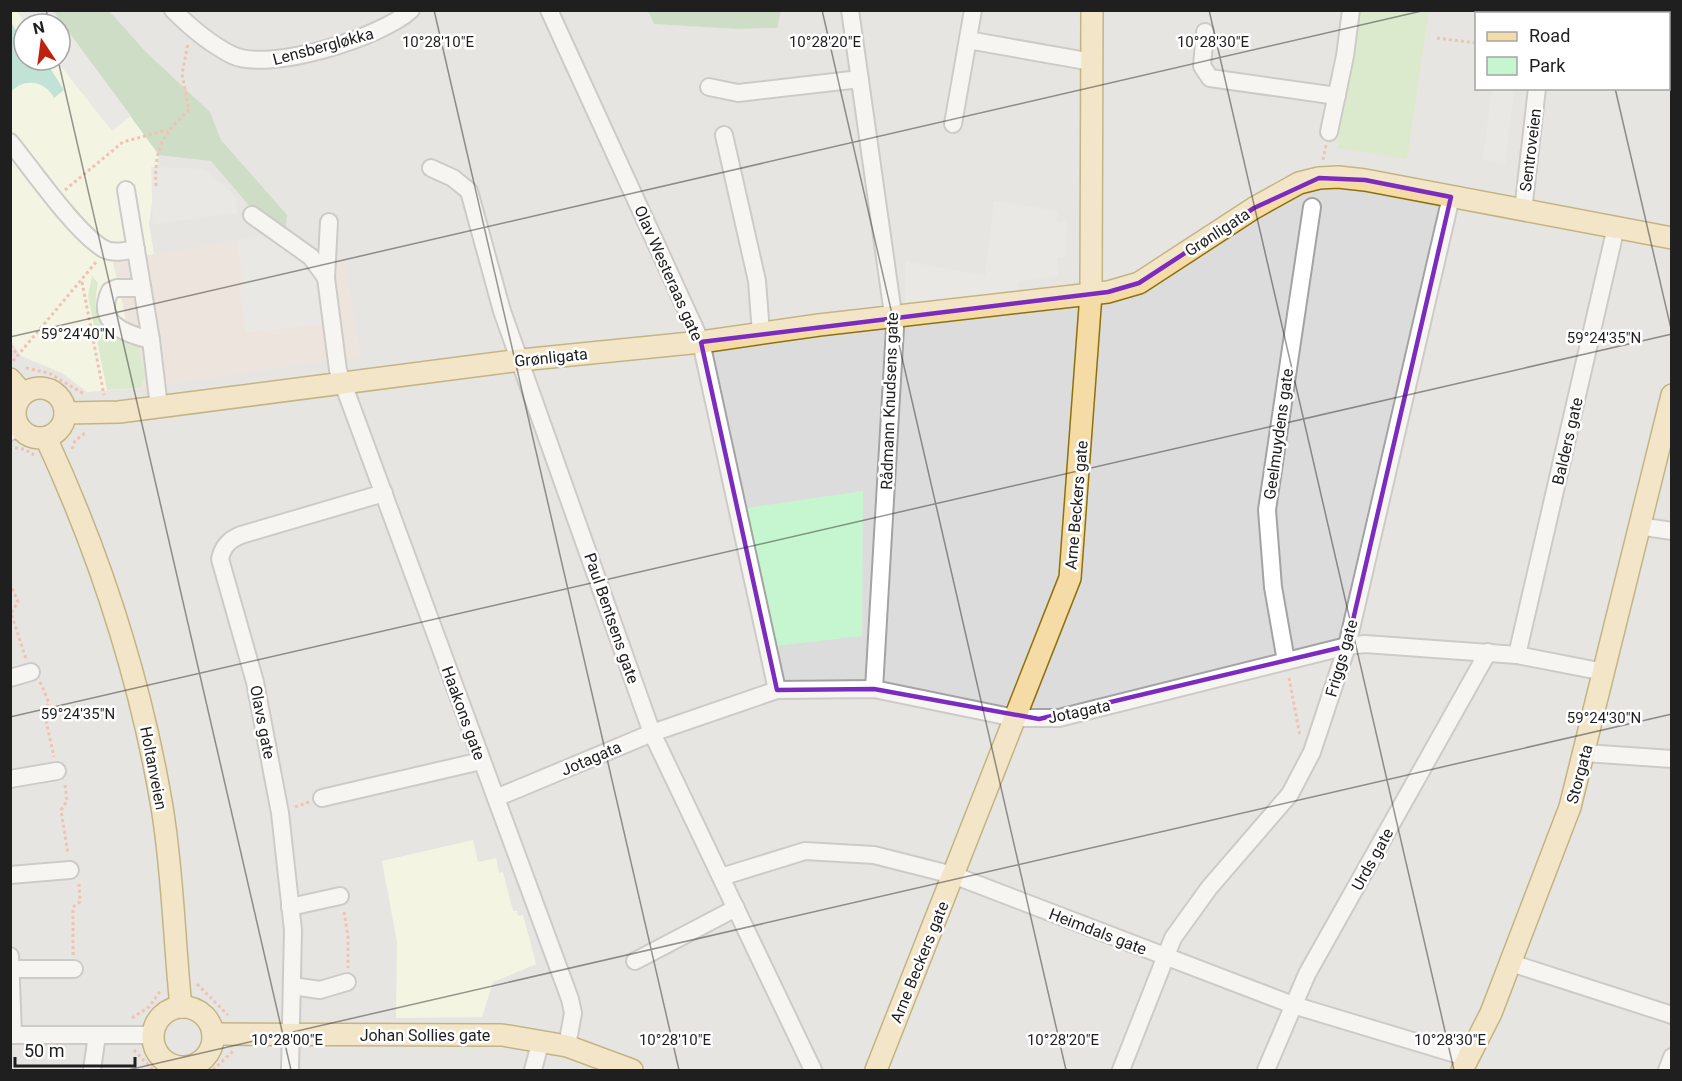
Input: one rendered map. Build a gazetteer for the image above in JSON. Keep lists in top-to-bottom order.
{
  "streets": {
    "main road": [
      "Grønligata",
      "Arne Beckers gate",
      "Holtanveien",
      "Storgata",
      "Johan Sollies gate"
    ],
    "street": [
      "Lensbergløkka",
      "Sentroveien",
      "Olav Westeraas gate",
      "Rådmann Knudsens gate",
      "Geelmuydens gate",
      "Balders gate",
      "Paul Bentsens gate",
      "Friggs gate",
      "Jotagata",
      "Haakons gate",
      "Olavs gate",
      "Urds gate",
      "Heimdals gate"
    ]
  },
  "crossings": [
    ["Sentroveien", "Grønligata"],
    ["Grønligata", "Olav Westeraas gate"],
    ["Grønligata", "Rådmann Knudsens gate"],
    ["Grønligata", "Balders gate"],
    ["Grønligata", "Arne Beckers gate"],
    ["Grønligata", "Paul Bentsens gate"],
    ["Grønligata", "Friggs gate"],
    ["Grønligata", "Haakons gate"],
    ["Olav Westeraas gate", "Jotagata"],
    ["Rådmann Knudsens gate", "Jotagata"],
    ["Geelmuydens gate", "Jotagata"],
    ["Balders gate", "Jotagata"],
    ["Arne Beckers gate", "Jotagata"],
    ["Arne Beckers gate", "Heimdals gate"],
    ["Paul Bentsens gate", "Jotagata"],
    ["Paul Bentsens gate", "Heimdals gate"],
    ["Friggs gate", "Jotagata"],
    ["Friggs gate", "Heimdals gate"],
    ["Jotagata", "Haakons gate"],
    ["Jotagata", "Storgata"],
    ["Jotagata", "Urds gate"],
    ["Haakons gate", "Olavs gate"],
    ["Haakons gate", "Johan Sollies gate"],
    ["Olavs gate", "Johan Sollies gate"],
    ["Holtanveien", "Johan Sollies gate"],
    ["Storgata", "Heimdals gate"],
    ["Urds gate", "Heimdals gate"]
  ],
  "legend": ["Road", "Park"],
  "scale_bar": "50 m",
  "north": "top",
  "coordinates": [
    "10°28'10\"E",
    "10°28'20\"E",
    "10°28'30\"E",
    "59°24'40\"N",
    "59°24'35\"N",
    "59°24'30\"N",
    "10°28'00\"E"
  ]
}
